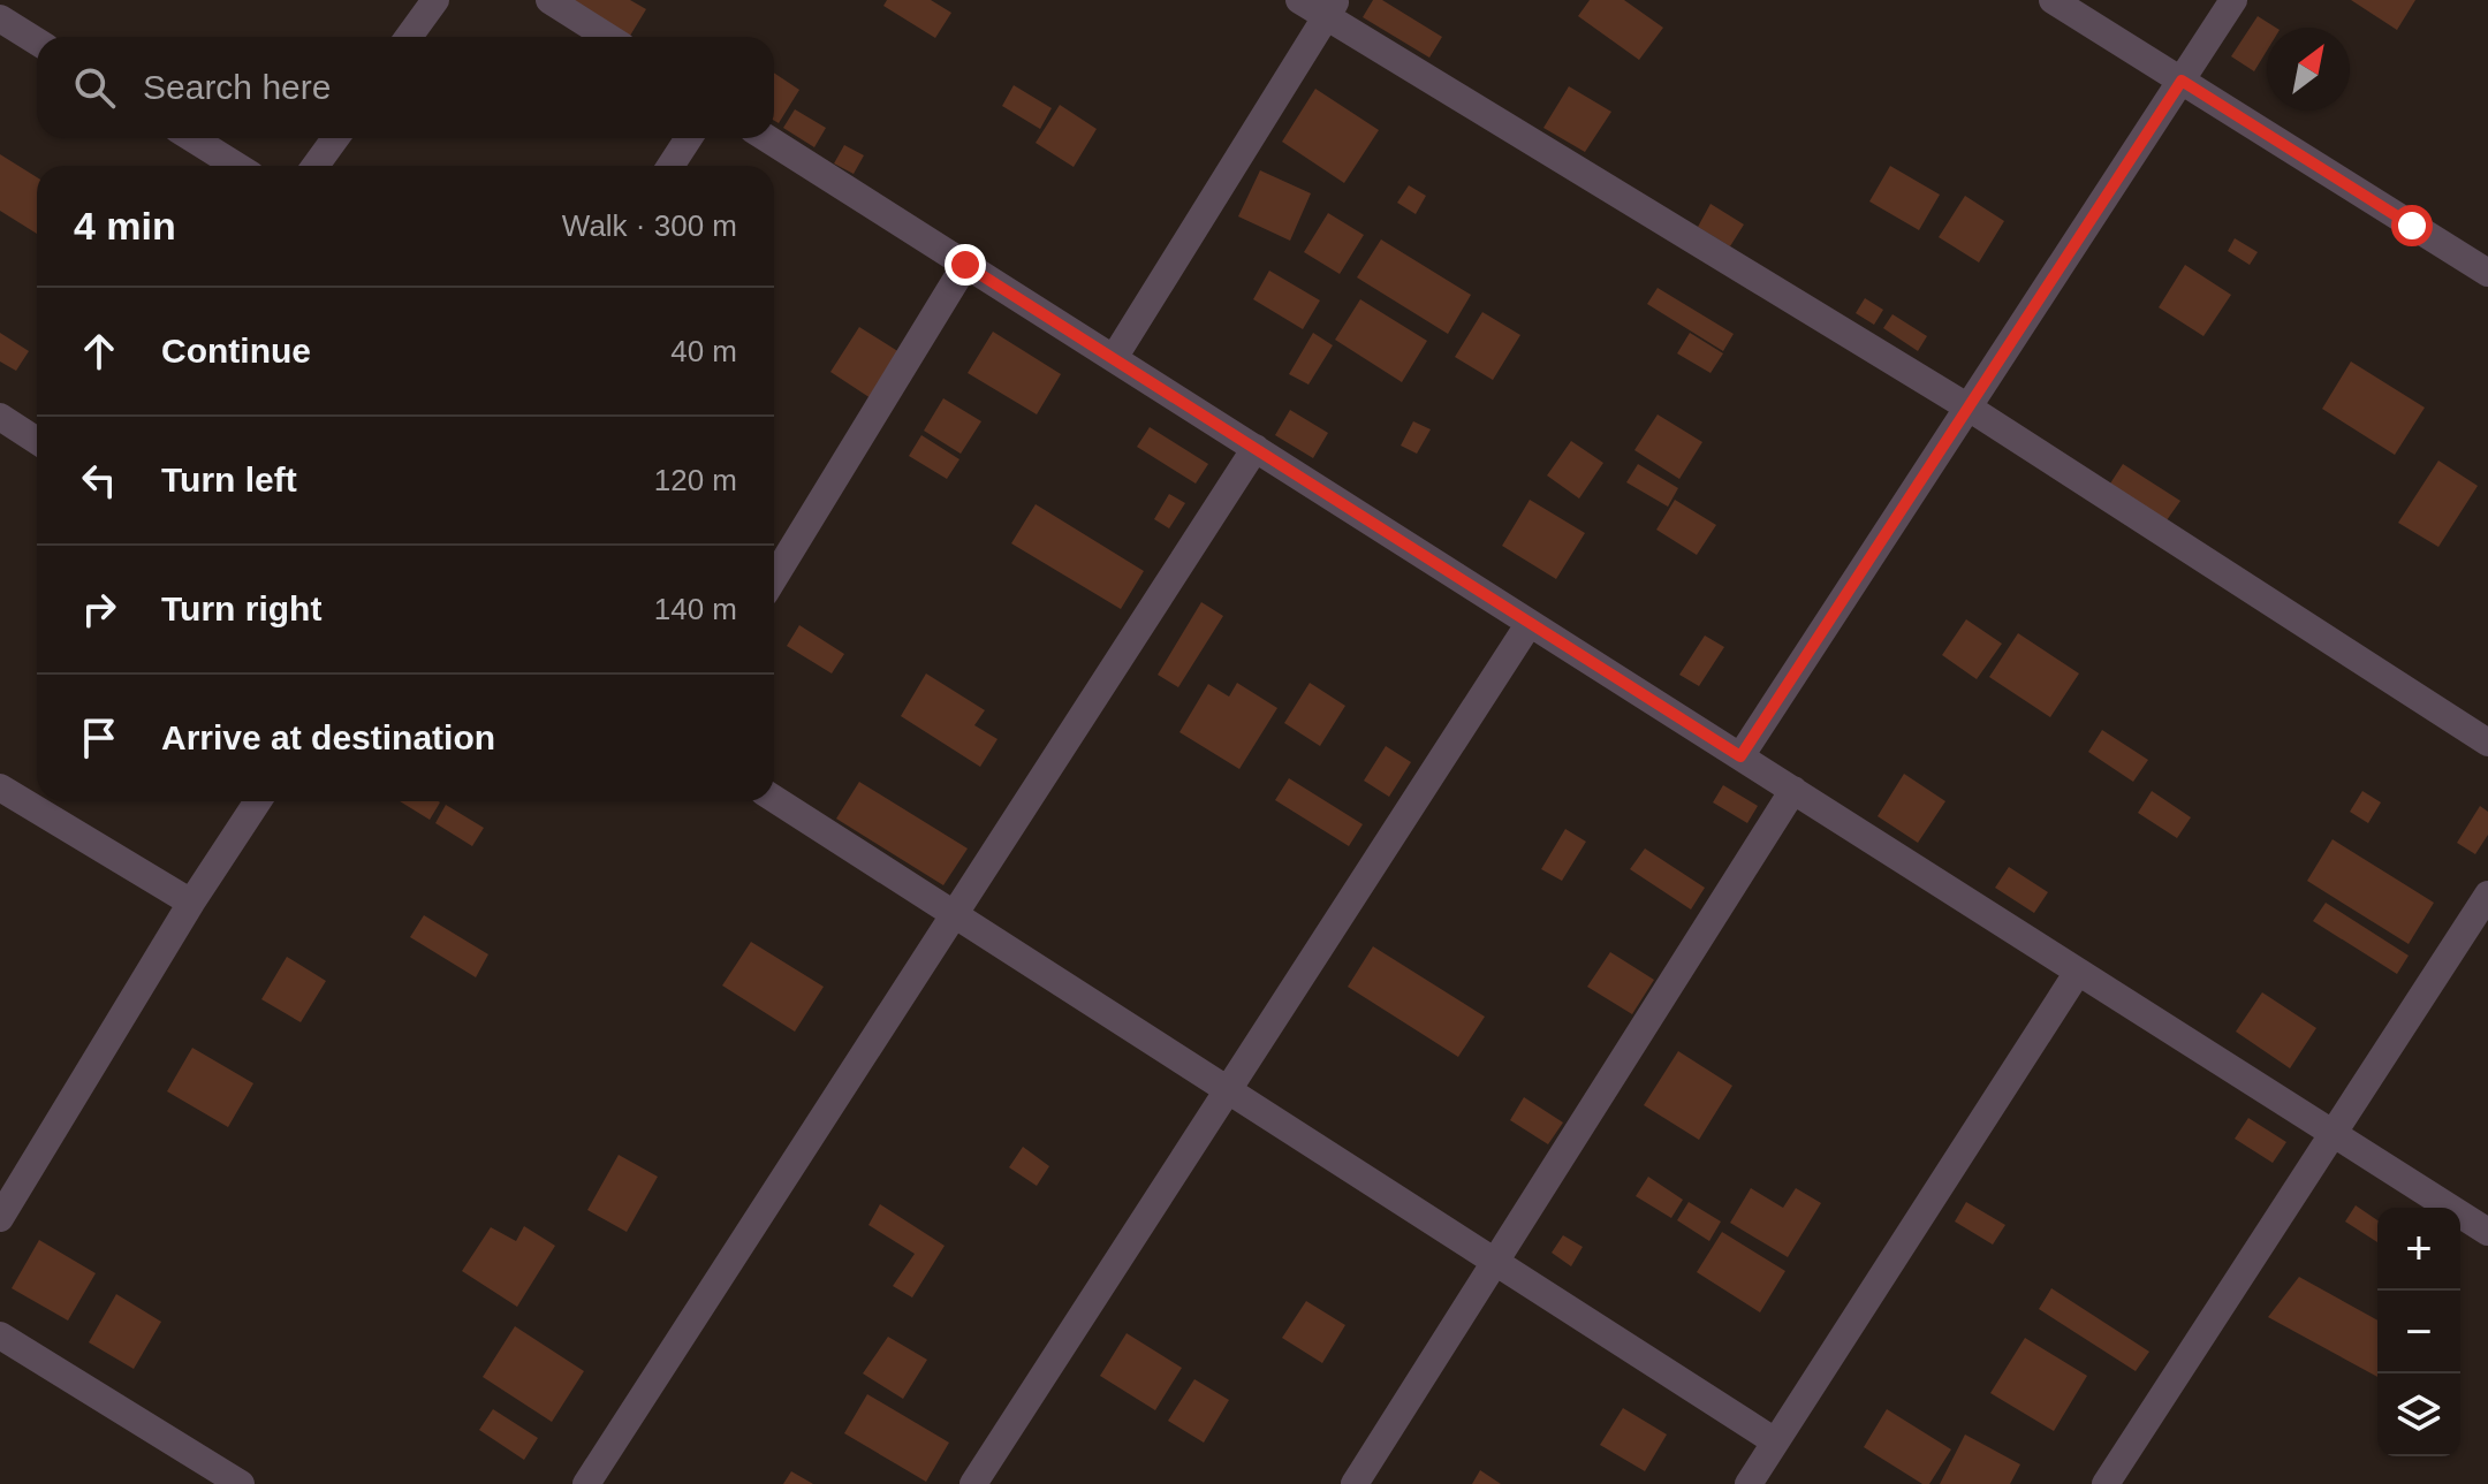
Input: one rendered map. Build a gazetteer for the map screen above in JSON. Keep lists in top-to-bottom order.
{
  "north": "top right",
  "page": {
    "search": "Search here",
    "heading": ["4 min", "Walk · 300 m"],
    "list": [
      ["Continue", "40 m"],
      ["Turn left", "120 m"],
      ["Turn right", "140 m"],
      "Arrive at destination"
    ],
    "map_buttons": ["+", "−"]
  }
}
